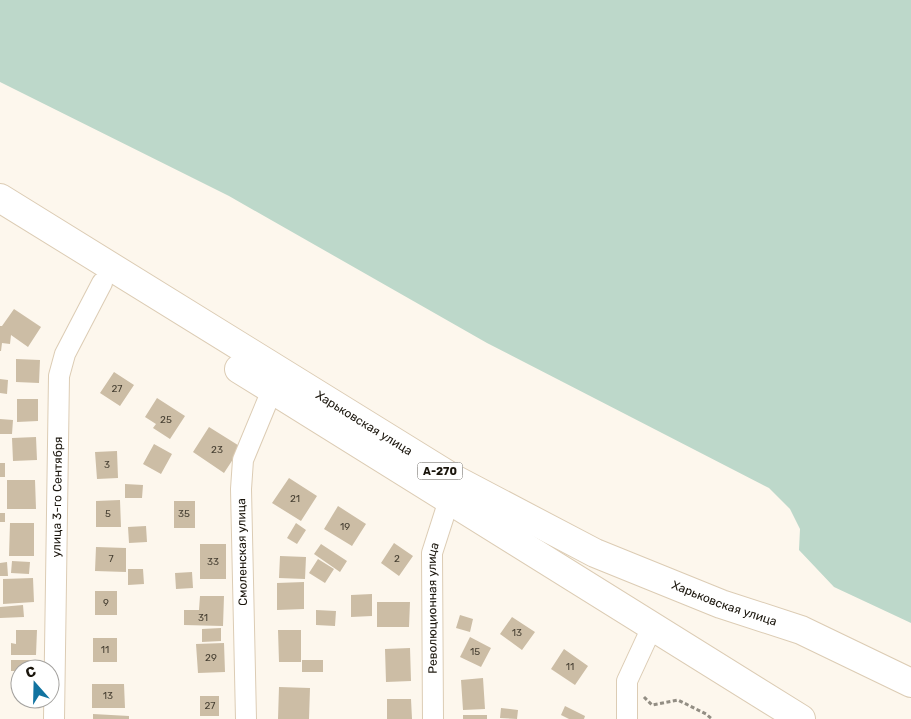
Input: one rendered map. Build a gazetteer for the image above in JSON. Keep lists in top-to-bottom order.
{
  "streets": {
    "highway": ["Харьковская улица", "А-270"],
    "street": ["улица 3-го Сентября", "Смоленская улица", "Революционная улица"]
  },
  "crossings": [
    ["Харьковская улица", "улица 3-го Сентября"],
    ["Харьковская улица", "Смоленская улица"],
    ["Харьковская улица", "Революционная улица"]
  ],
  "house_numbers": [
    "27",
    "25",
    "23",
    "3",
    "21",
    "5",
    "35",
    "19",
    "7",
    "2",
    "33",
    "9",
    "31",
    "13",
    "11",
    "15",
    "29",
    "11",
    "13",
    "27"
  ],
  "north": "top"
}
